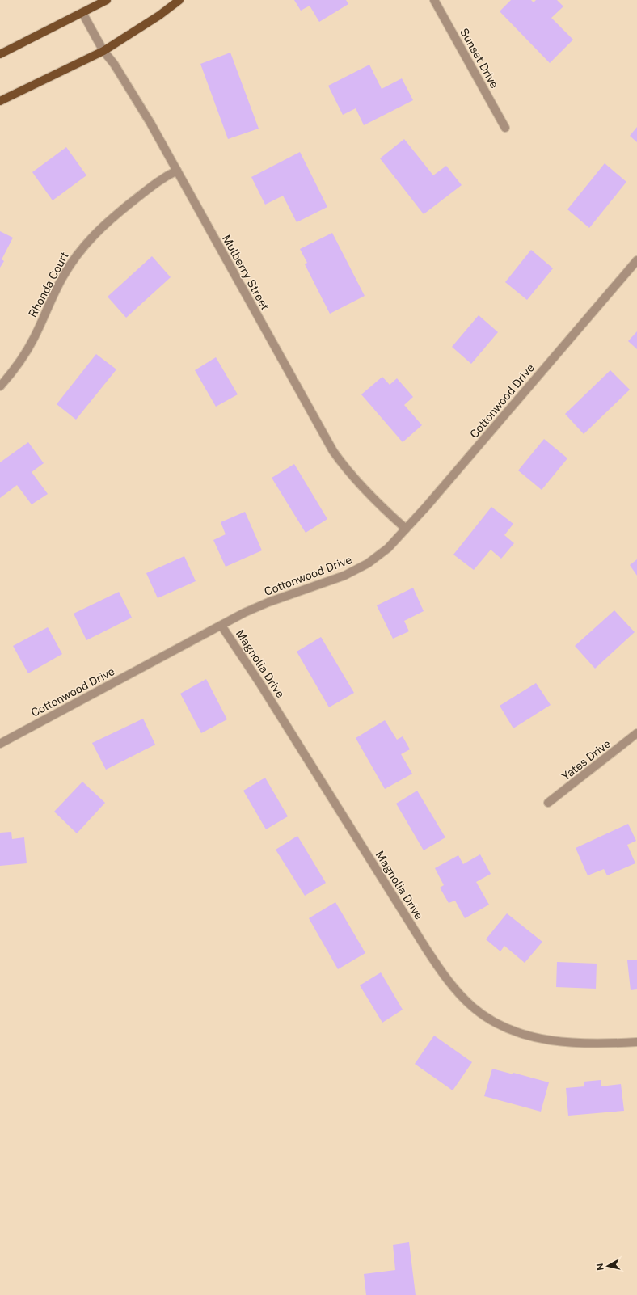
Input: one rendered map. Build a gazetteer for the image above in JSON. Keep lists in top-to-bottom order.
{
  "streets": {
    "street": [
      "Sunset Drive",
      "Mulberry Street",
      "Rhonda Court",
      "Cottonwood Drive",
      "Magnolia Drive",
      "Yates Drive"
    ]
  },
  "crossings": [
    ["Mulberry Street", "Rhonda Court"],
    ["Mulberry Street", "Cottonwood Drive"],
    ["Cottonwood Drive", "Magnolia Drive"]
  ],
  "north": "left"
}
